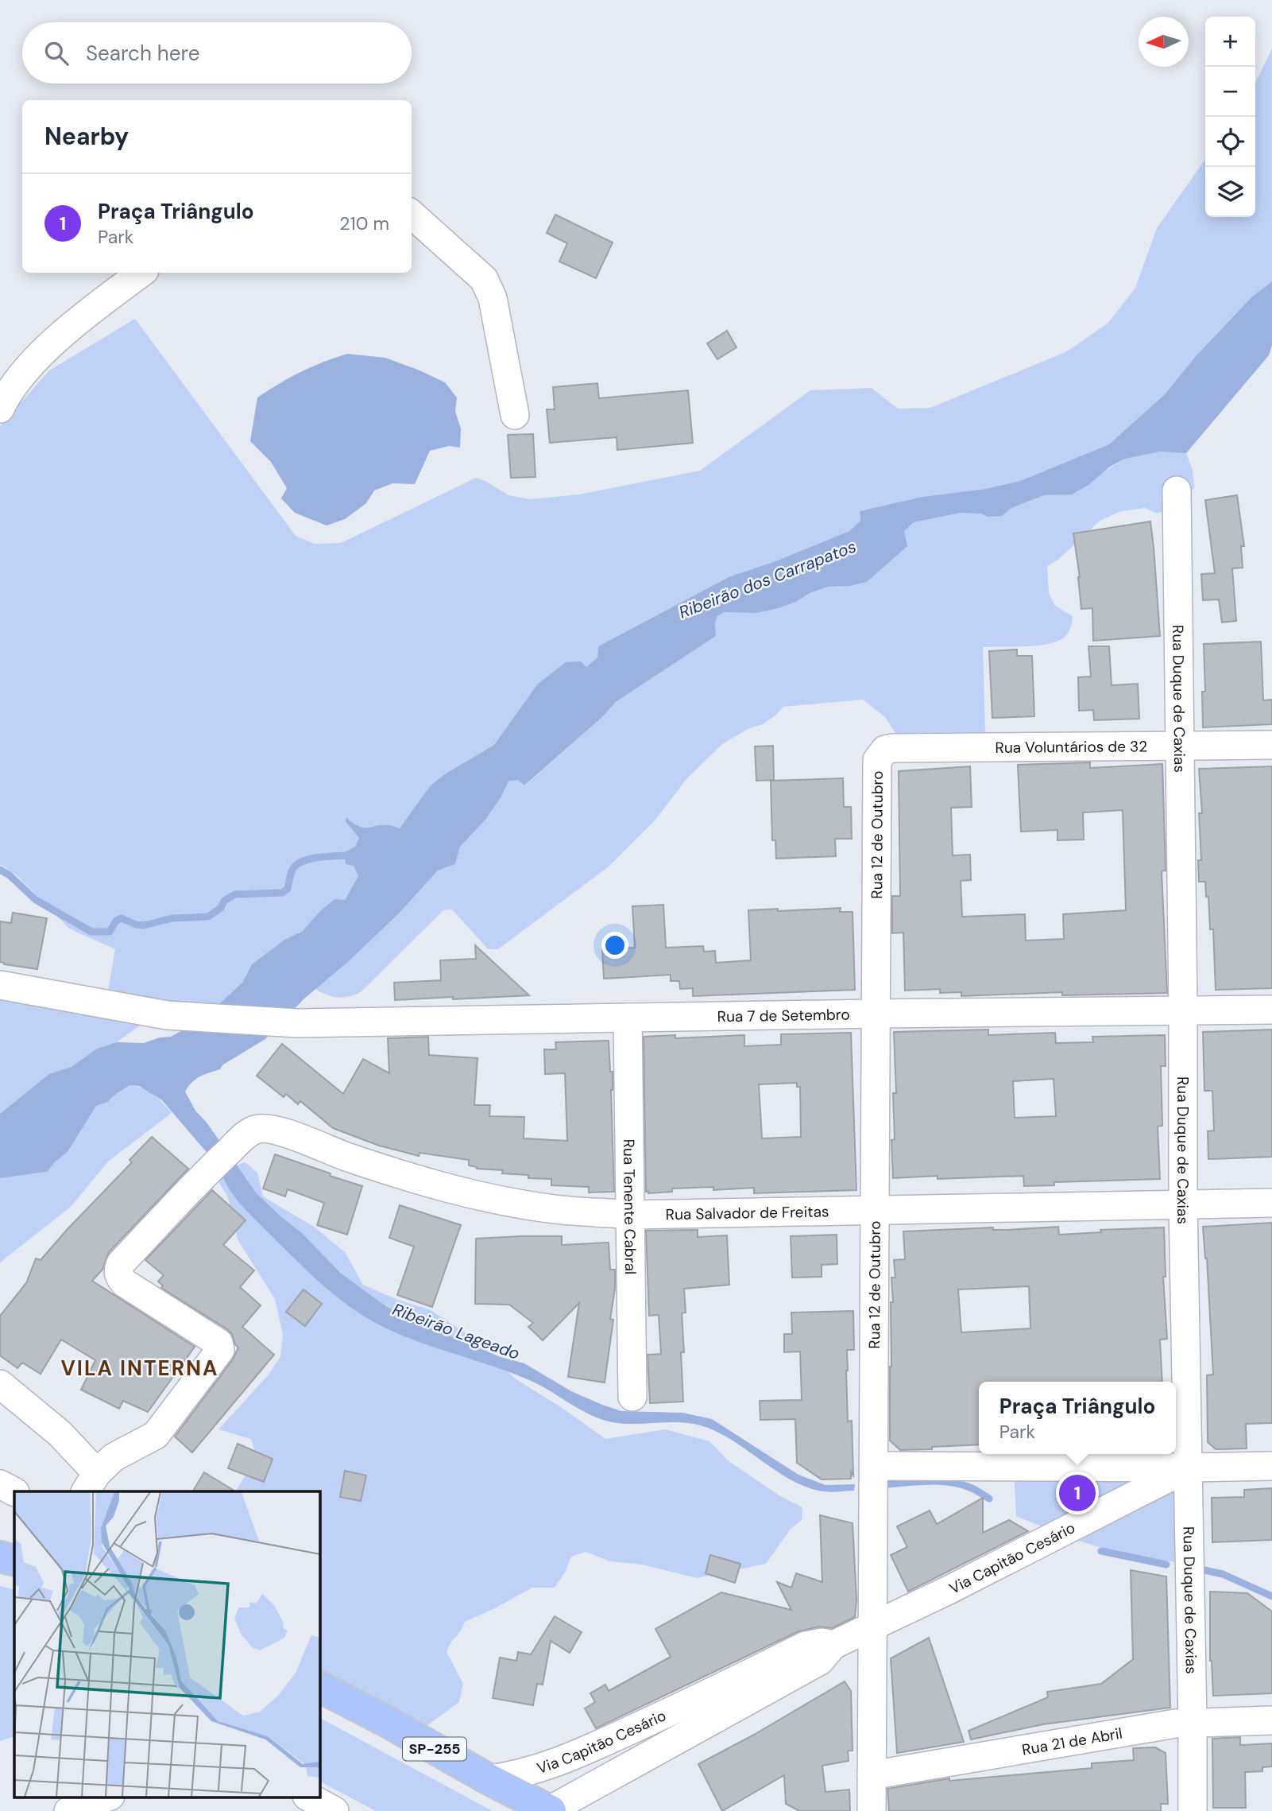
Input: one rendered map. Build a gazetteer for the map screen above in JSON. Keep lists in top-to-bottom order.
{
  "streets": {
    "highway": ["SP-255"],
    "street": [
      "Rua Duque de Caxias",
      "Rua Voluntários de 32",
      "Rua 12 de Outubro",
      "Rua 7 de Setembro",
      "Rua Tenente Cabral",
      "Rua Salvador de Freitas",
      "Via Capitão Cesário",
      "Rua 21 de Abril"
    ]
  },
  "crossings": [
    ["Rua Duque de Caxias", "Rua Voluntários de 32"],
    ["Rua Duque de Caxias", "Rua 7 de Setembro"],
    ["Rua Duque de Caxias", "Rua Salvador de Freitas"],
    ["Rua Duque de Caxias", "Via Capitão Cesário"],
    ["Rua Duque de Caxias", "Rua 21 de Abril"],
    ["Rua Voluntários de 32", "Rua 12 de Outubro"],
    ["Rua 12 de Outubro", "Rua 7 de Setembro"],
    ["Rua 12 de Outubro", "Rua Salvador de Freitas"],
    ["Rua 12 de Outubro", "Via Capitão Cesário"],
    ["Rua 12 de Outubro", "Rua 21 de Abril"],
    ["Rua 7 de Setembro", "Rua Tenente Cabral"],
    ["Rua Tenente Cabral", "Rua Salvador de Freitas"],
    ["Via Capitão Cesário", "SP-255"]
  ],
  "districts": ["VILA INTERNA"],
  "water": ["Ribeirão dos Carrapatos", "Ribeirão Lageado"],
  "north": "left",
  "page": {
    "map_buttons": ["+", "−"],
    "search": "Search here",
    "heading": "Nearby",
    "list": [
      {
        "mark": "1",
        "name": "Praça Triângulo",
        "note": "Park",
        "value": "210 m"
      }
    ],
    "popup": ["Praça Triângulo", "Park"],
    "pins": "1"
  }
}
